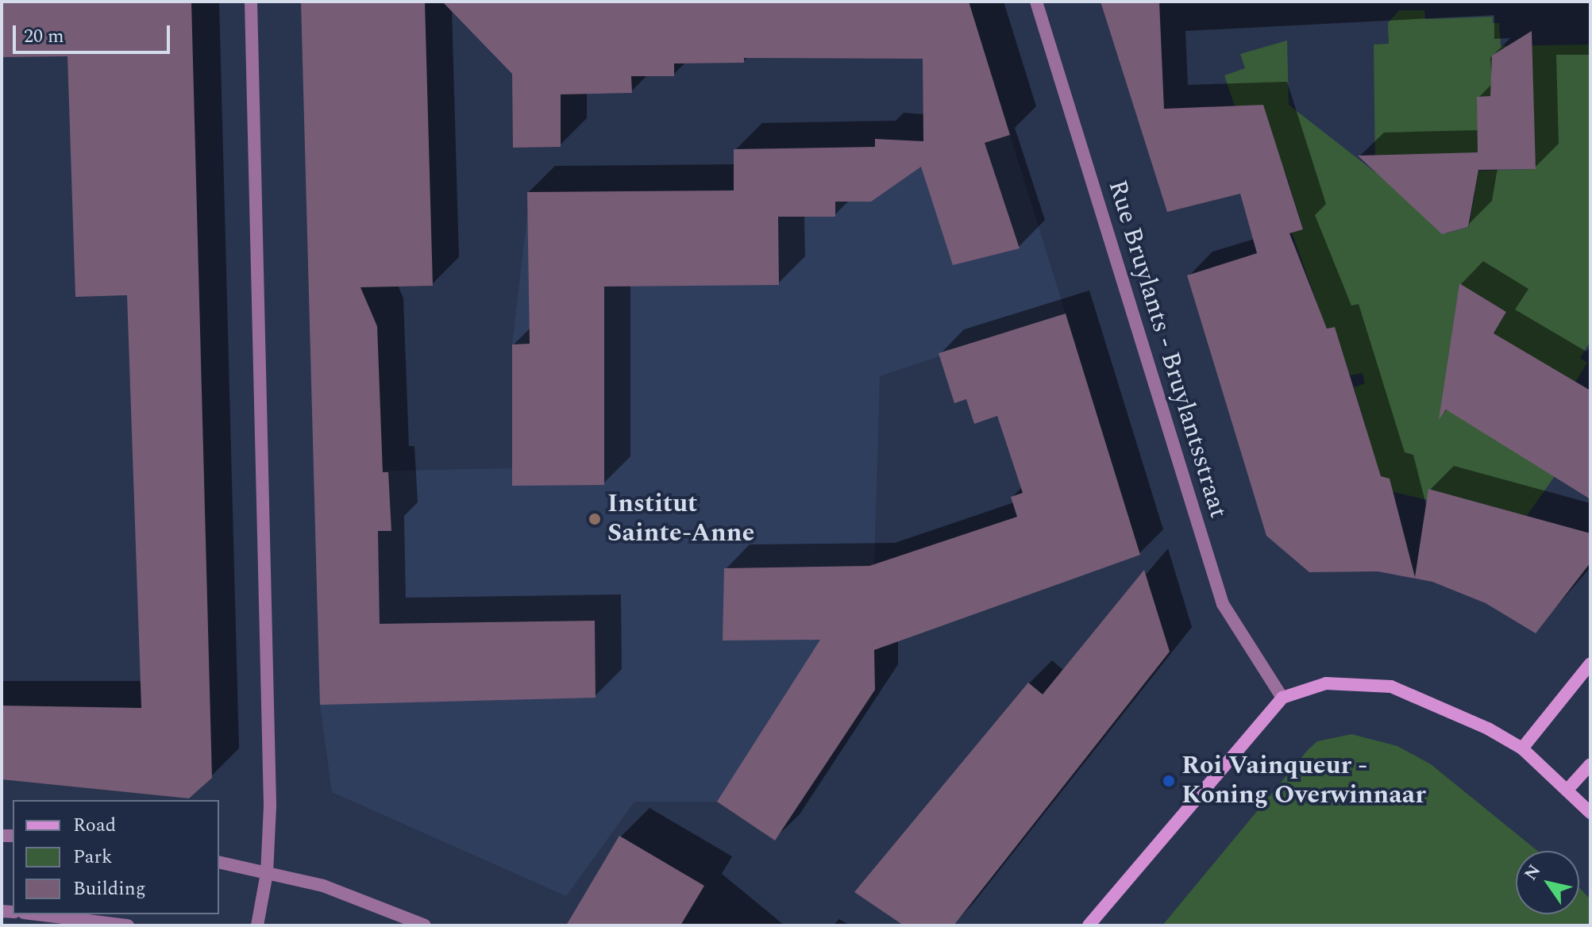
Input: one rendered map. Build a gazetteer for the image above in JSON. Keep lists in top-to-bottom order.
{
  "streets": {
    "street": ["Rue Bruylants - Bruylantsstraat"]
  },
  "places": ["Institut Sainte-Anne", "Roi Vainqueur - Koning Overwinnaar"],
  "legend": ["Road", "Park", "Building"],
  "scale_bar": "20 m",
  "north": "top left"
}
